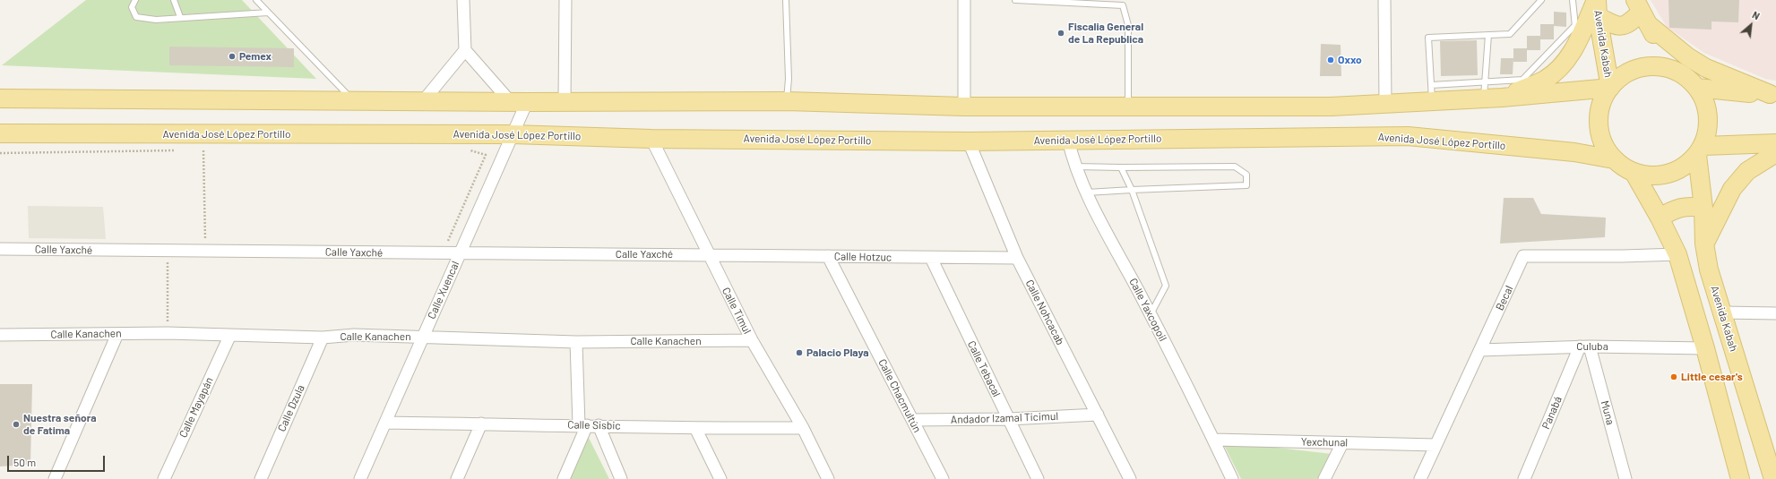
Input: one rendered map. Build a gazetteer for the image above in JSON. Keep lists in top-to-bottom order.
{
  "streets": {
    "main road": ["Avenida Kabah", "Avenida José López Portillo"],
    "street": [
      "Calle Yaxché",
      "Calle Hotzuc",
      "Calle Xuencal",
      "Becal",
      "Calle Yaxcopoil",
      "Calle Timul",
      "Calle Nohcacab",
      "Calle Kanachen",
      "Culuba",
      "Calle Tebacal",
      "Calle Chacmultún",
      "Calle Mayapán",
      "Calle Dzula",
      "Panabá",
      "Muna",
      "Andador Izamal Ticimul",
      "Calle Sisbic",
      "Yexchunal"
    ]
  },
  "crossings": [
    ["Avenida Kabah", "Avenida José López Portillo"],
    ["Avenida José López Portillo", "Calle Xuencal"],
    ["Avenida José López Portillo", "Calle Yaxcopoil"],
    ["Avenida José López Portillo", "Calle Timul"],
    ["Avenida José López Portillo", "Calle Nohcacab"],
    ["Calle Yaxché", "Calle Hotzuc"],
    ["Calle Yaxché", "Calle Xuencal"],
    ["Calle Yaxché", "Calle Timul"],
    ["Calle Hotzuc", "Calle Timul"],
    ["Calle Hotzuc", "Calle Nohcacab"],
    ["Calle Hotzuc", "Calle Tebacal"],
    ["Calle Hotzuc", "Calle Chacmultún"],
    ["Calle Xuencal", "Calle Kanachen"],
    ["Calle Xuencal", "Calle Sisbic"],
    ["Becal", "Culuba"],
    ["Becal", "Yexchunal"],
    ["Calle Yaxcopoil", "Yexchunal"],
    ["Calle Timul", "Calle Kanachen"],
    ["Calle Timul", "Calle Sisbic"],
    ["Calle Nohcacab", "Andador Izamal Ticimul"],
    ["Calle Kanachen", "Calle Mayapán"],
    ["Calle Kanachen", "Calle Dzula"],
    ["Culuba", "Panabá"],
    ["Culuba", "Muna"],
    ["Calle Tebacal", "Andador Izamal Ticimul"],
    ["Calle Chacmultún", "Andador Izamal Ticimul"],
    ["Panabá", "Muna"]
  ],
  "places": [
    "Fiscalia General de La Republica",
    "Pemex",
    "Oxxo",
    "Palacio Playa",
    "Little cesar's",
    "Nuestra señora de Fatima"
  ],
  "scale_bar": "50 m",
  "north": "top right"
}
